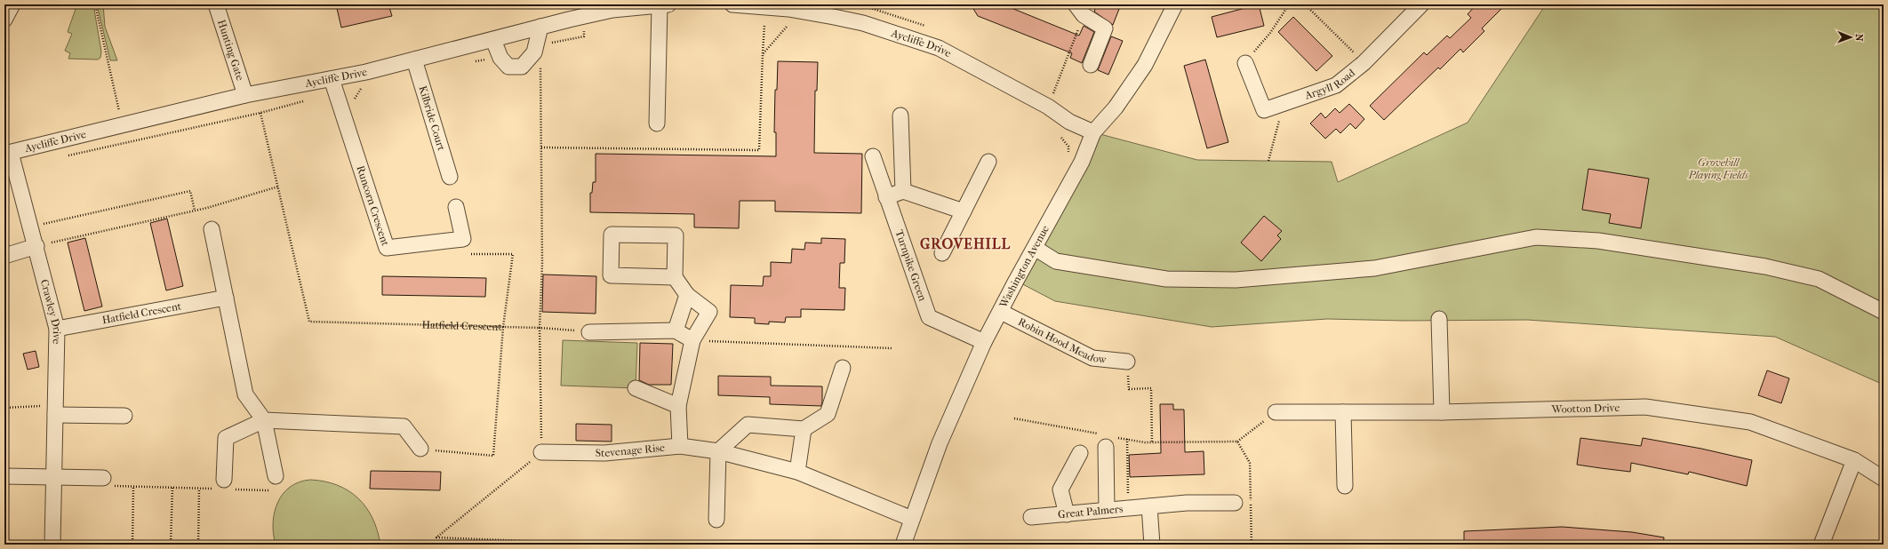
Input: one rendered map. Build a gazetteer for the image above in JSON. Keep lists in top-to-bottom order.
{
  "streets": {
    "street": [
      "Aycliffe Drive",
      "Hunting Gate",
      "Argyll Road",
      "Kilbride Court",
      "Runcorn Crescent",
      "Turnpike Green",
      "Washington Avenue",
      "Crawley Drive",
      "Hatfield Crescent",
      "Robin Hood Meadow",
      "Wootton Drive",
      "Stevenage Rise",
      "Great Palmers"
    ]
  },
  "crossings": [
    ["Aycliffe Drive", "Hunting Gate"],
    ["Aycliffe Drive", "Kilbride Court"],
    ["Aycliffe Drive", "Runcorn Crescent"],
    ["Aycliffe Drive", "Washington Avenue"],
    ["Aycliffe Drive", "Crawley Drive"],
    ["Turnpike Green", "Washington Avenue"],
    ["Washington Avenue", "Robin Hood Meadow"],
    ["Washington Avenue", "Stevenage Rise"],
    ["Crawley Drive", "Hatfield Crescent"]
  ],
  "districts": ["GROVEHILL"],
  "parks": ["Grovehill Playing Fields"],
  "north": "right"
}
